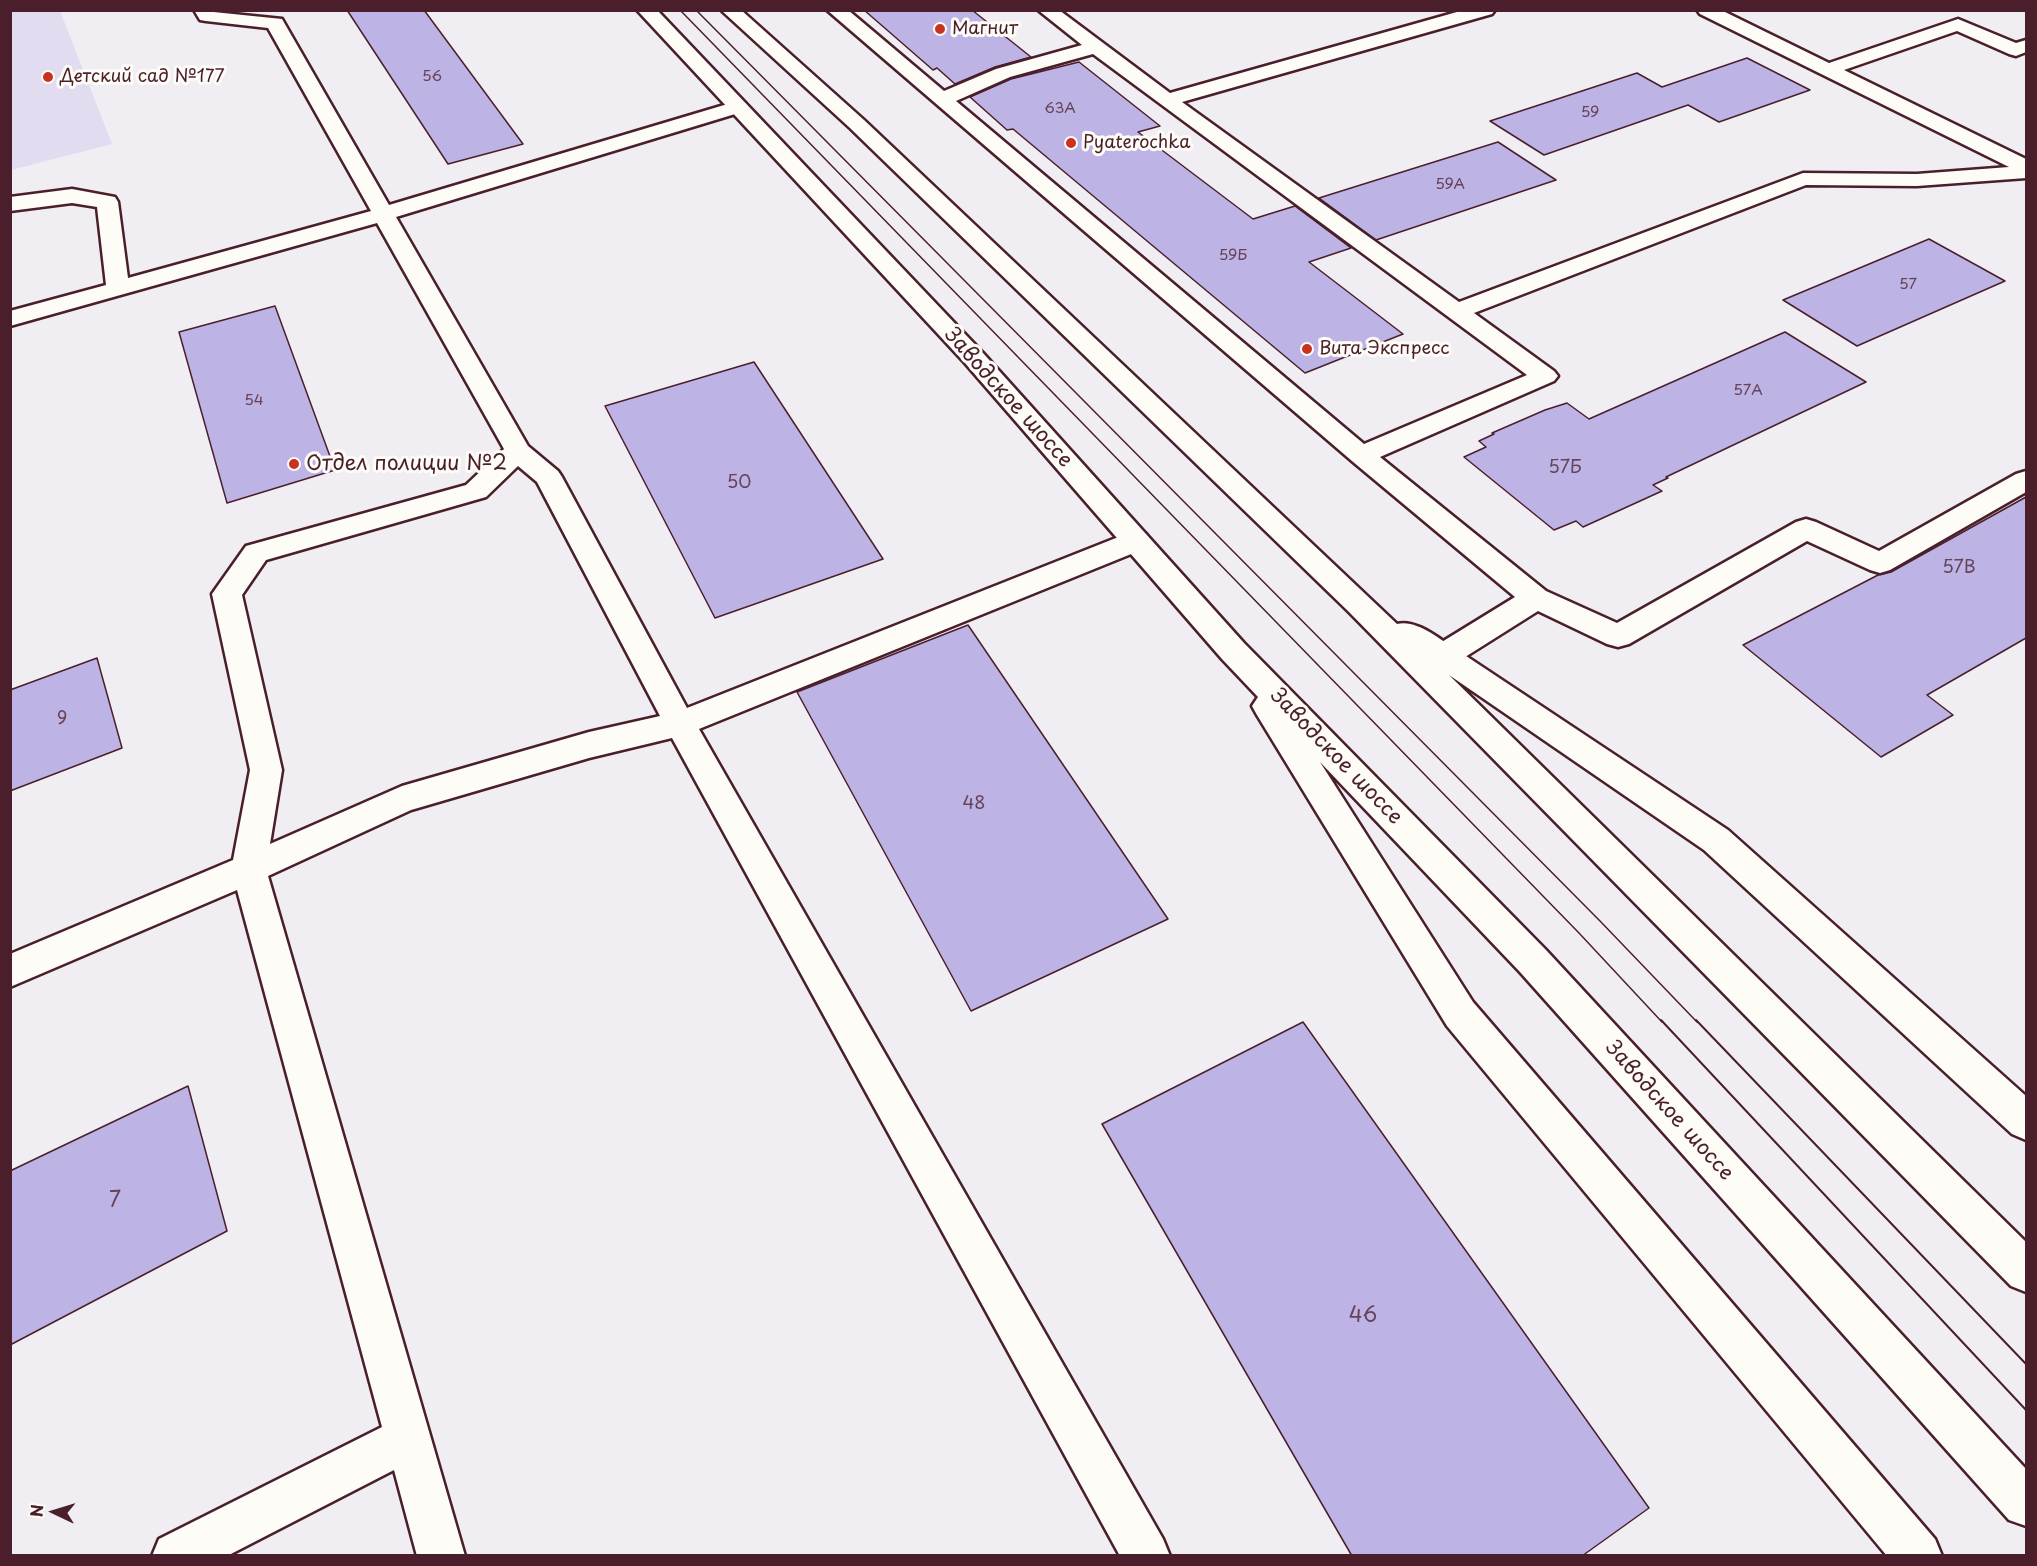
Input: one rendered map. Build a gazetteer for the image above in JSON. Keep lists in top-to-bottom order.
{
  "streets": {
    "main road": ["Заводское шоссе"]
  },
  "places": [
    "Магнит",
    "Детский сад №177",
    "Pyaterochka",
    "Вита Экспресс",
    "Отдел полиции №2"
  ],
  "house_numbers": [
    "56",
    "63А",
    "59",
    "59А",
    "59Б",
    "57",
    "57А",
    "54",
    "57Б",
    "50",
    "57В",
    "9",
    "48",
    "7",
    "46"
  ],
  "north": "left"
}
